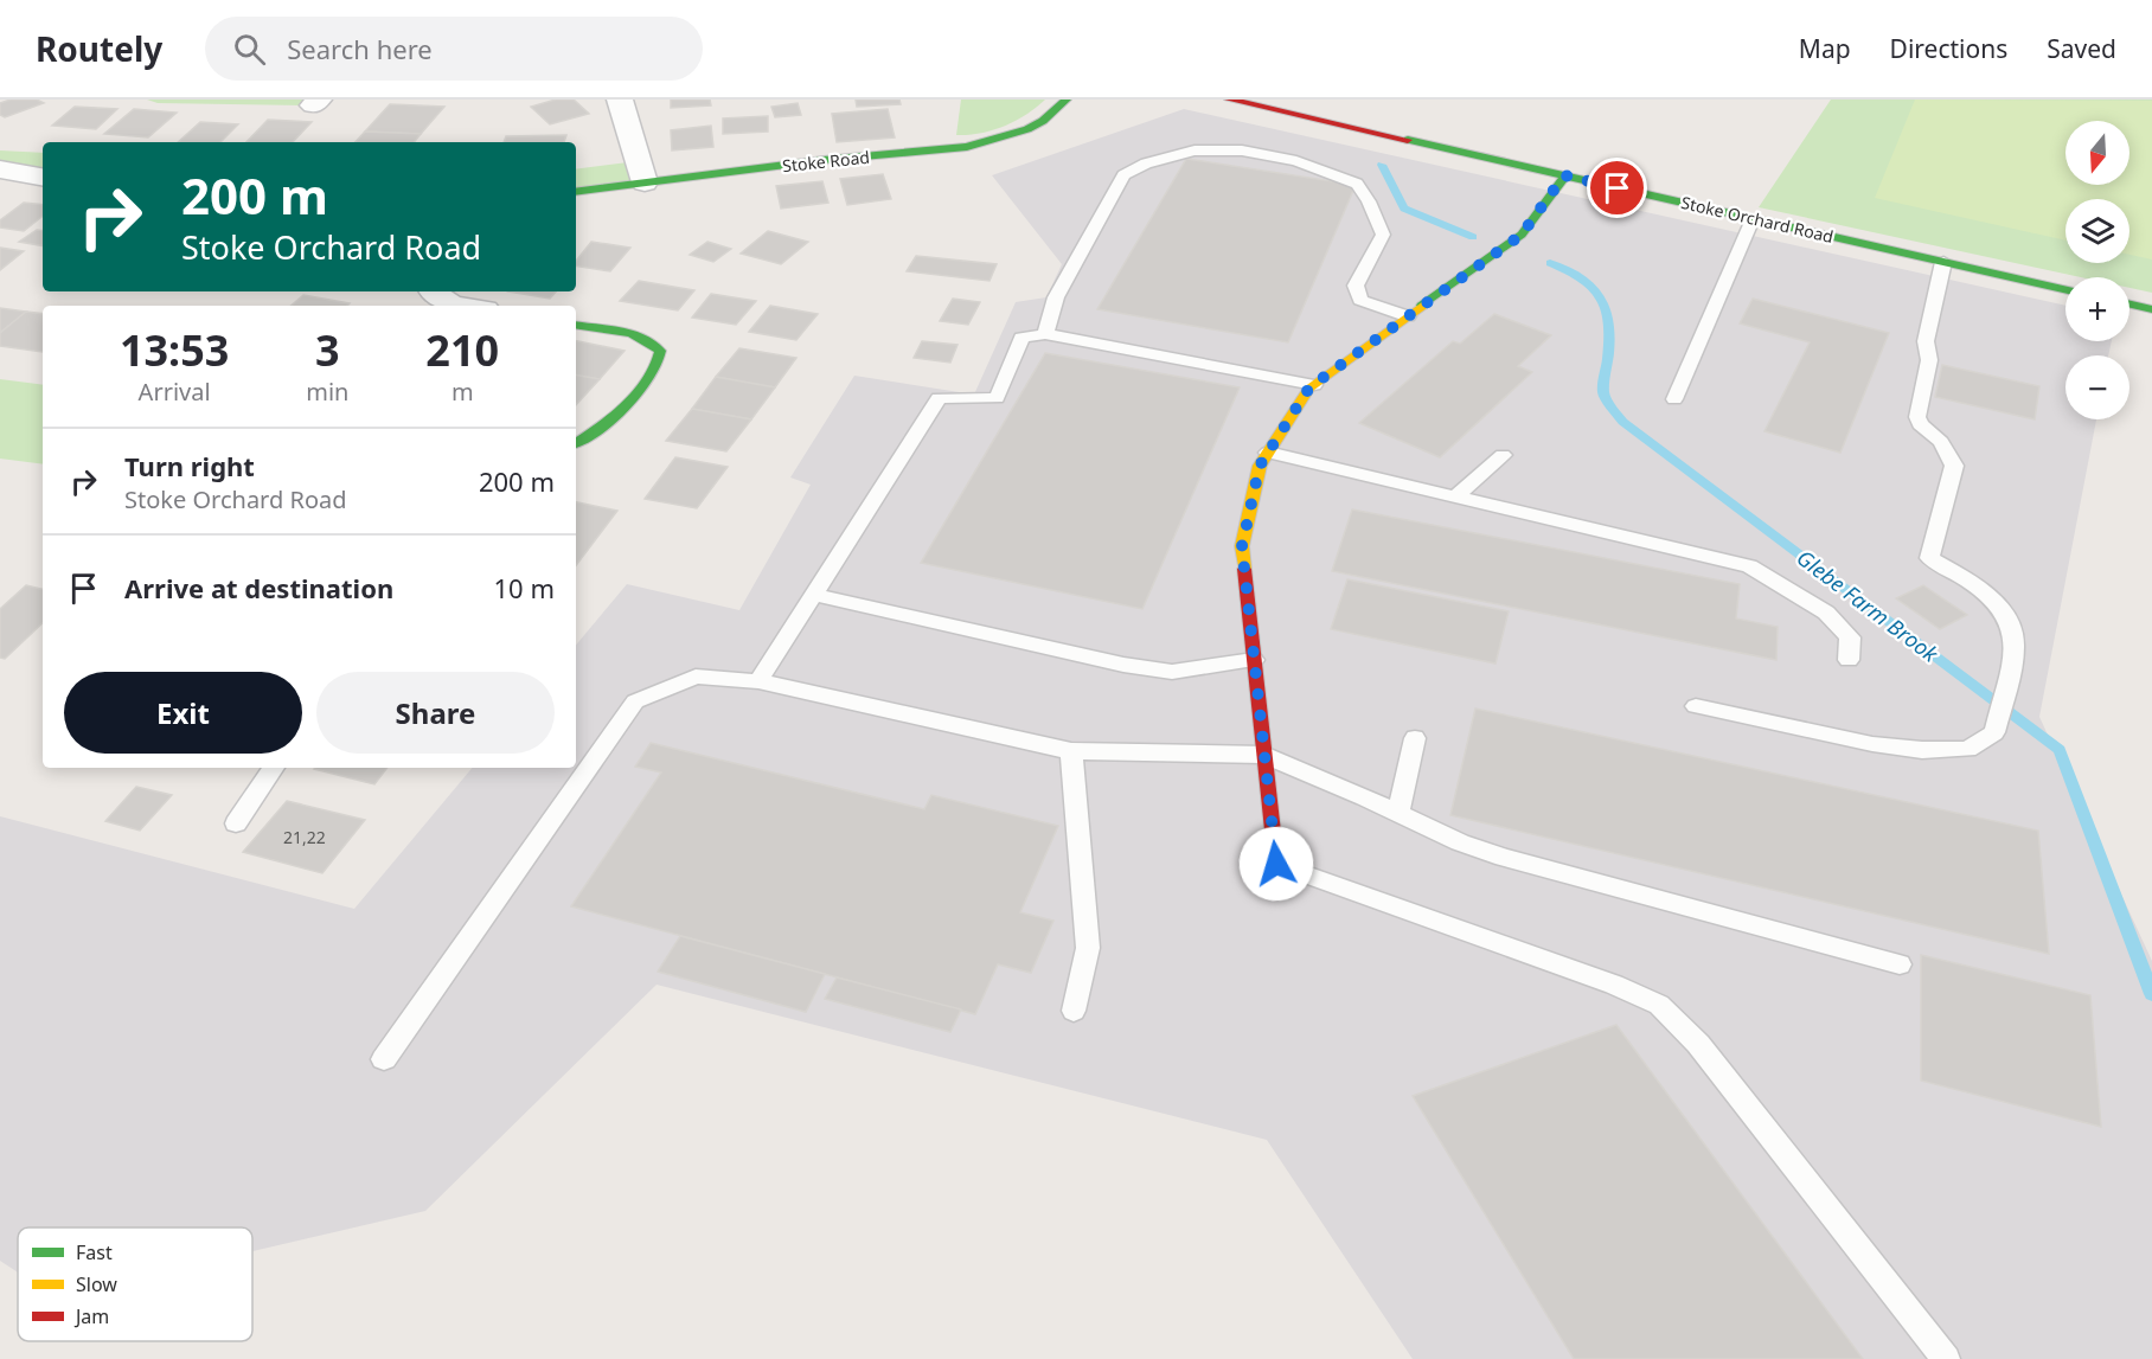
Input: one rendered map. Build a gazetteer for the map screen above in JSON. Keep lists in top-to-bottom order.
{
  "streets": {
    "street": ["Stoke Road", "Stoke Orchard Road"]
  },
  "water": ["Glebe Farm Brook"],
  "house_numbers": ["21,22"],
  "legend": ["Fast", "Slow", "Jam"],
  "north": "bottom",
  "page": {
    "header": "Routely",
    "search": "Search here",
    "nav": ["Map", "Directions", "Saved"],
    "map_buttons": ["+", "−"],
    "turn": ["200 m", "Stoke Orchard Road"],
    "eta": [
      "13:53",
      "Arrival",
      "3",
      "min",
      "210",
      "m"
    ],
    "list": [
      {
        "name": "Turn right",
        "note": "Stoke Orchard Road",
        "value": "200 m"
      },
      {
        "name": "Arrive at destination",
        "value": "10 m"
      }
    ],
    "buttons": ["Exit", "Share"]
  }
}
